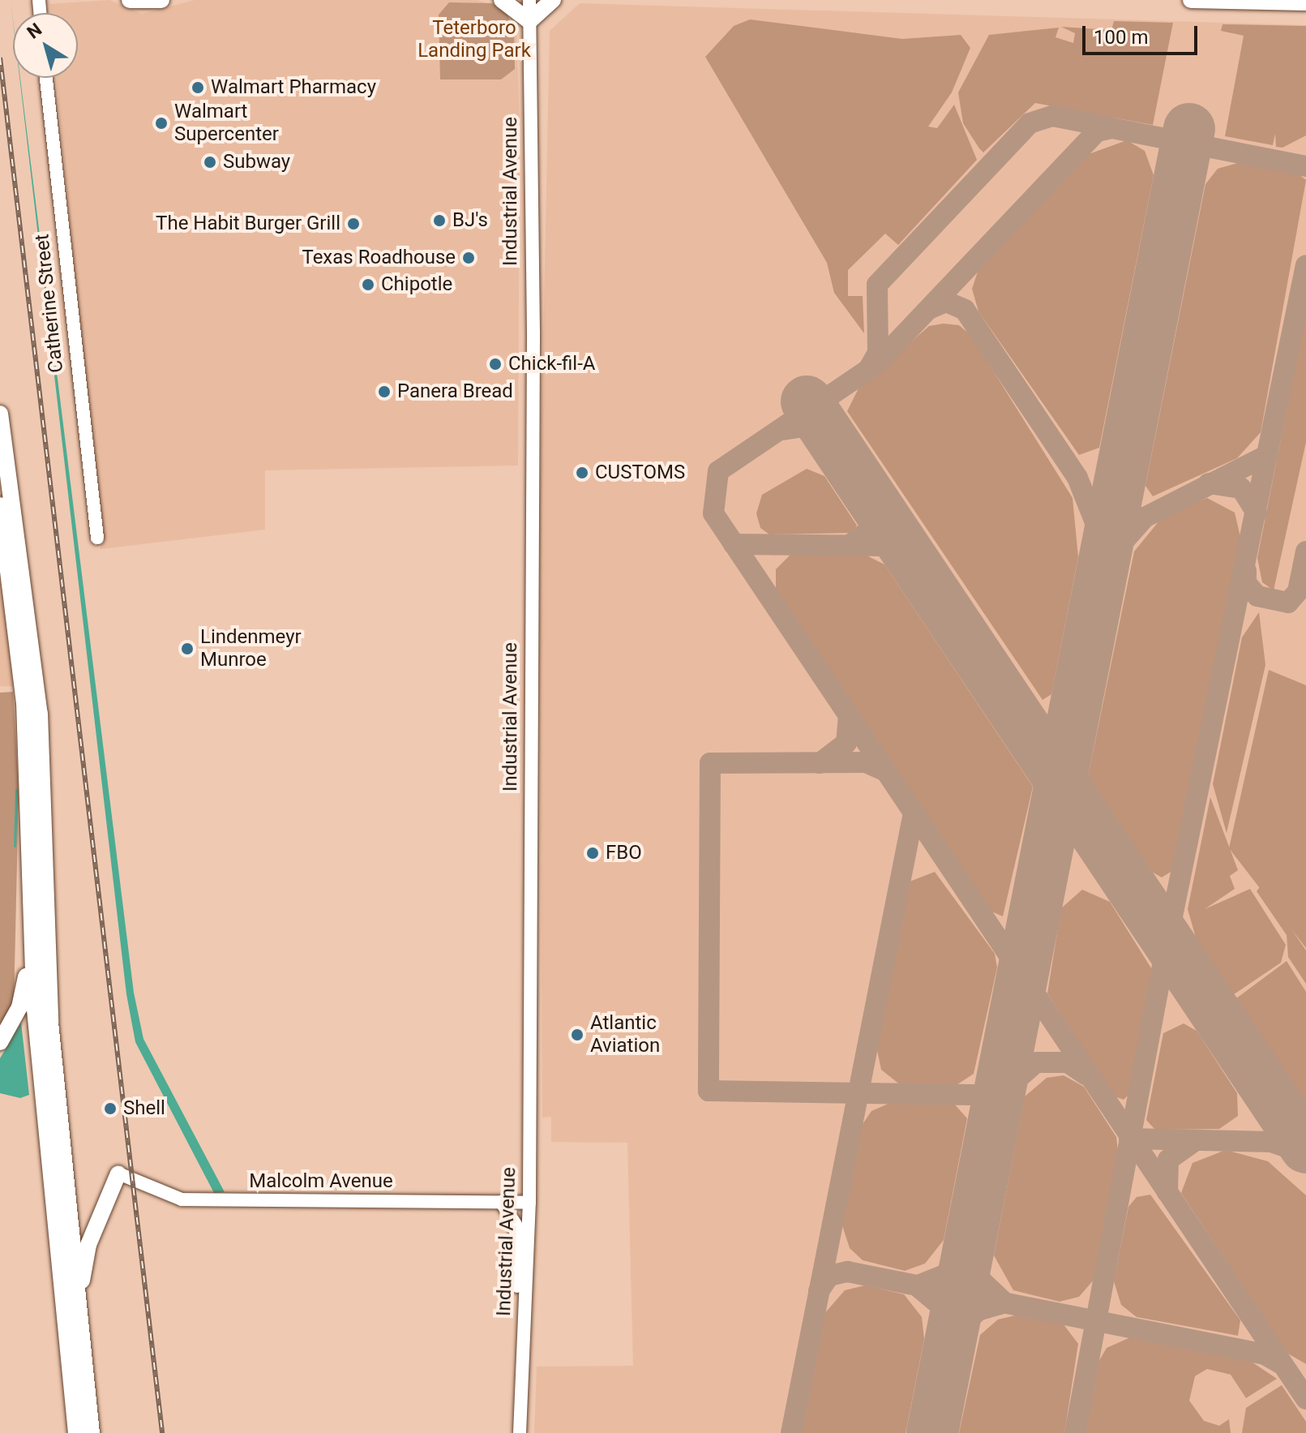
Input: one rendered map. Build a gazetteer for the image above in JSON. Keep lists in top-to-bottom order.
{
  "streets": {
    "street": ["Industrial Avenue", "Catherine Street", "Malcolm Avenue"]
  },
  "crossings": [
    ["Industrial Avenue", "Malcolm Avenue"]
  ],
  "parks": ["Teterboro Landing Park"],
  "places": [
    "Walmart Pharmacy",
    "Walmart Supercenter",
    "Subway",
    "BJ's",
    "The Habit Burger Grill",
    "Texas Roadhouse",
    "Chipotle",
    "Chick-fil-A",
    "Panera Bread",
    "CUSTOMS",
    "Lindenmeyr Munroe",
    "FBO",
    "Atlantic Aviation",
    "Shell"
  ],
  "scale_bar": "100 m",
  "north": "top left"
}
